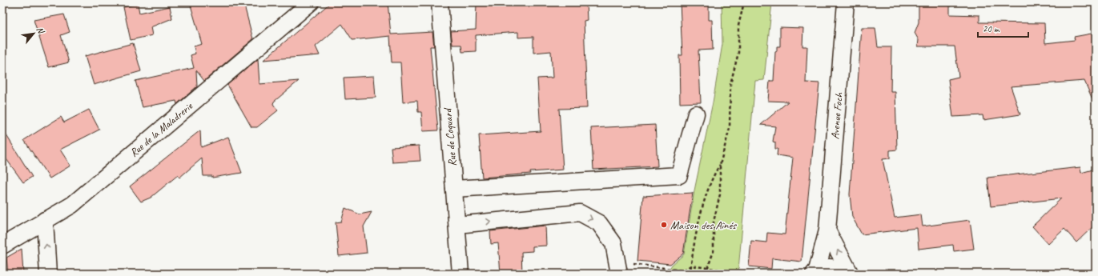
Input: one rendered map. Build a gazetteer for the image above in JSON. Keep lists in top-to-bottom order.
{
  "streets": {
    "street": ["Avenue Foch", "Rue de la Maladrerie", "Rue de Coquard"]
  },
  "places": ["Maison des Aînés"],
  "scale_bar": "20 m",
  "north": "top right"
}
